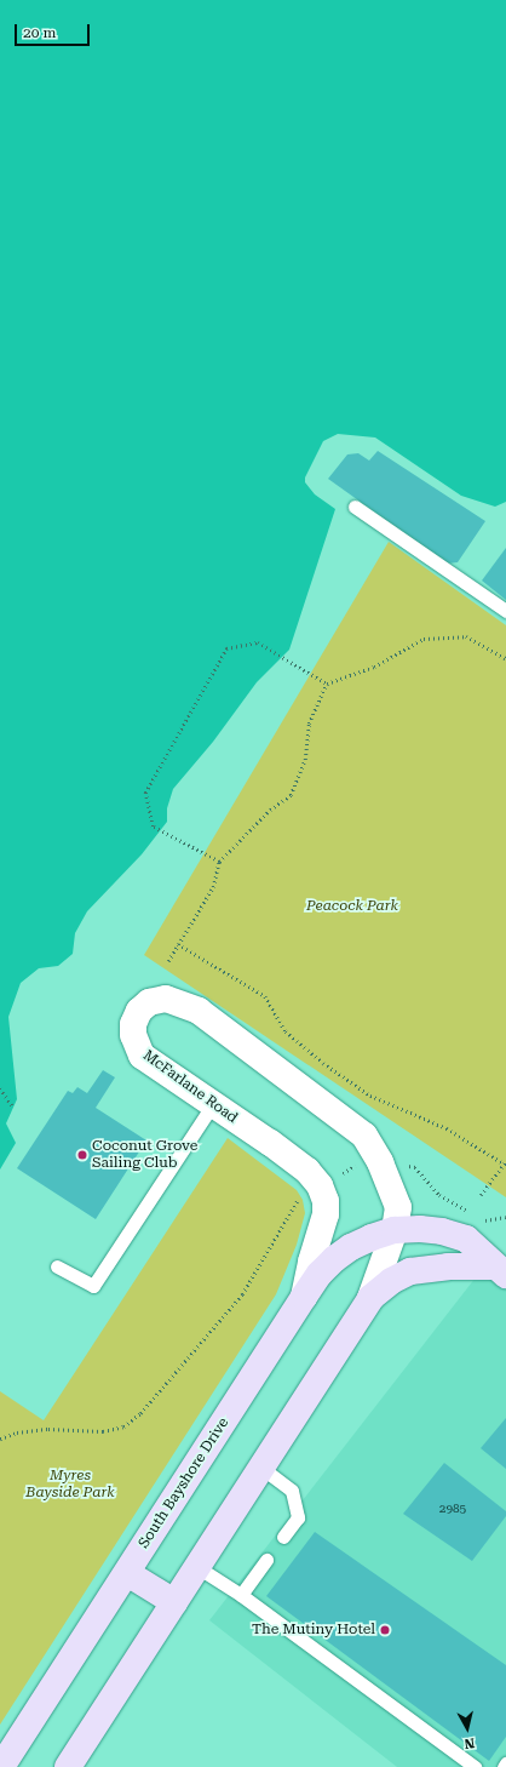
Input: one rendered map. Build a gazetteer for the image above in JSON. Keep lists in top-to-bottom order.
{
  "streets": {
    "main road": ["South Bayshore Drive"],
    "street": ["McFarlane Road"]
  },
  "crossings": [
    ["McFarlane Road", "South Bayshore Drive"]
  ],
  "parks": ["Peacock Park", "Myres Bayside Park"],
  "places": ["Coconut Grove Sailing Club", "The Mutiny Hotel"],
  "house_numbers": ["2985"],
  "scale_bar": "20 m",
  "north": "bottom"
}
